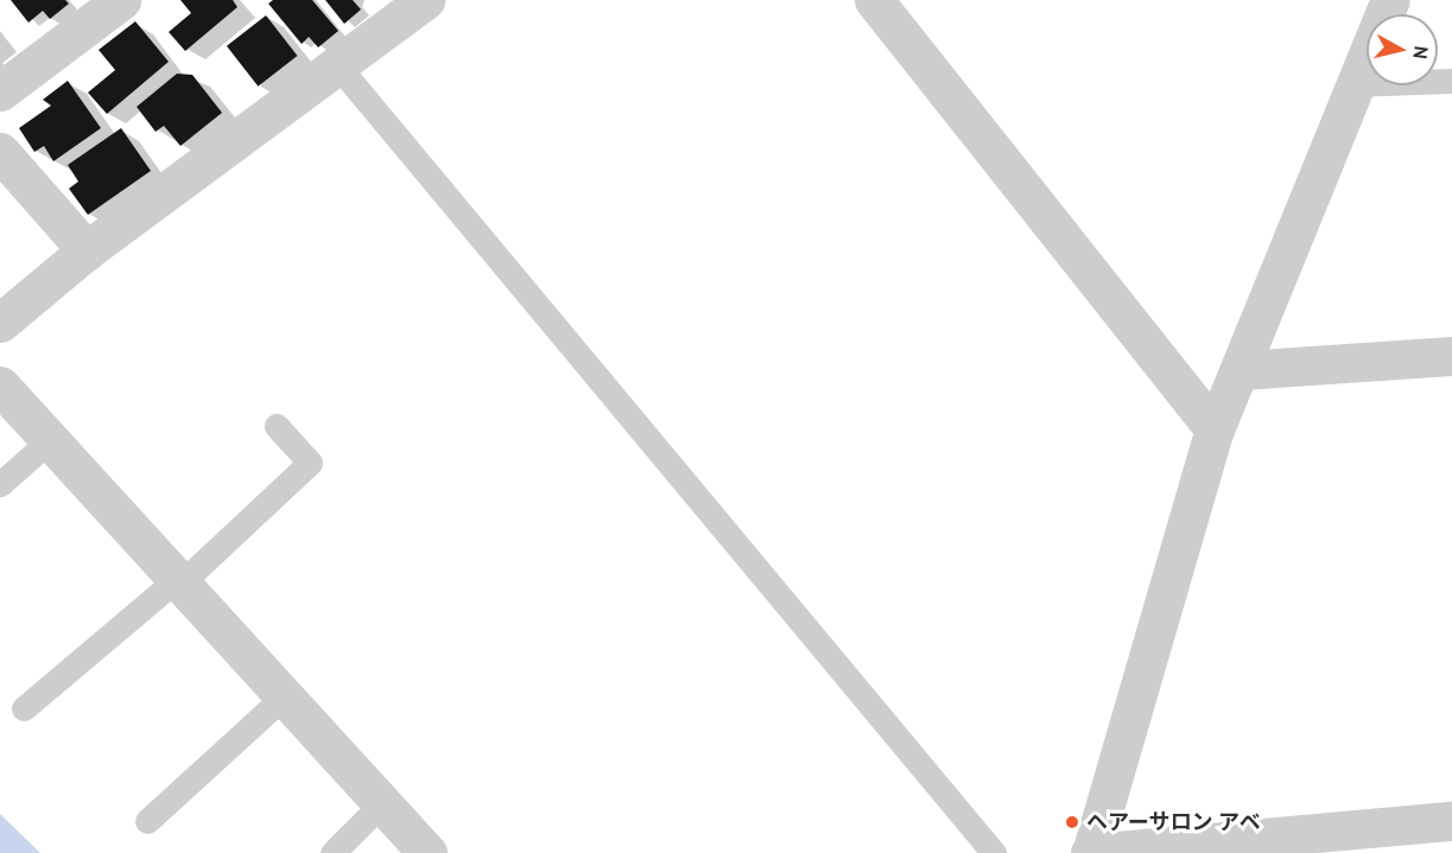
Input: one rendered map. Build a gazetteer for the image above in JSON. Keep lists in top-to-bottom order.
{
  "places": ["ヘアーサロン アベ"],
  "north": "right"
}
